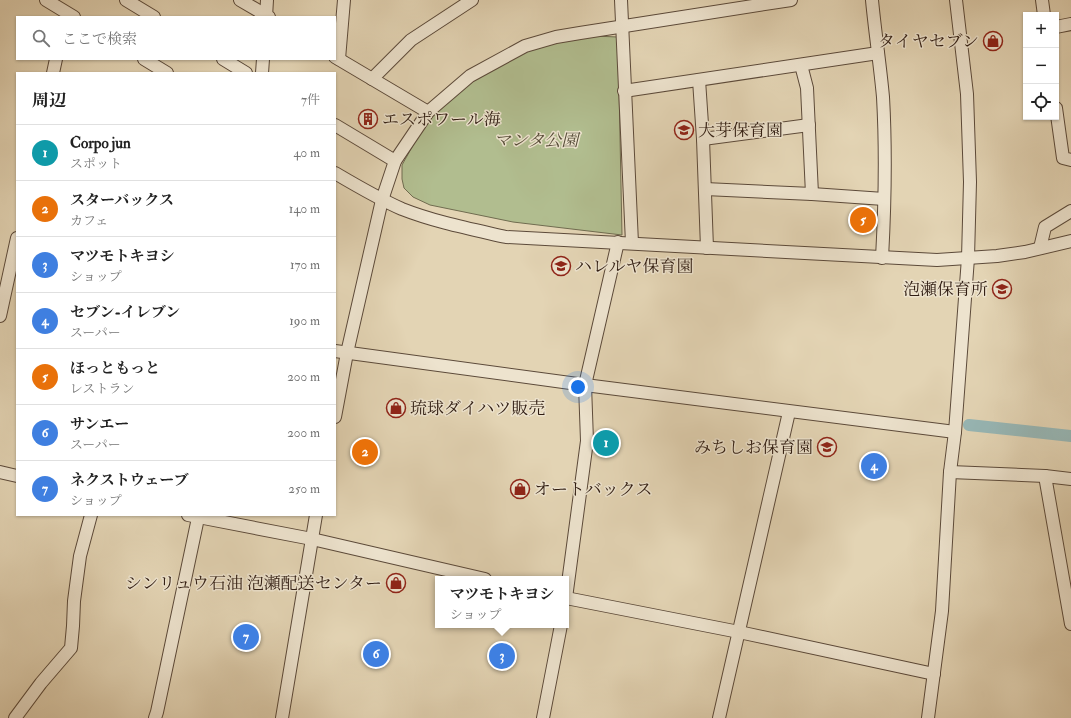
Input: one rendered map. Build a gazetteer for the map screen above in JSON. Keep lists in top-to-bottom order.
{
  "parks": ["マンタ公園"],
  "places": {
    "shop": [
      "タイヤセブン",
      "琉球ダイハツ販売",
      "オートバックス",
      "シンリュウ石油 泡瀬配送センター"
    ],
    "building": ["エスポワール海"],
    "school or university": [
      "大芽保育園",
      "ハレルヤ保育園",
      "泡瀬保育所",
      "みちしお保育園"
    ]
  },
  "page": {
    "map_buttons": ["+", "−"],
    "search": "ここで検索",
    "heading": ["周辺", "7件"],
    "list": [
      {
        "mark": "1",
        "name": "Corpo jun",
        "note": "スポット",
        "value": "40 m"
      },
      {
        "mark": "2",
        "name": "スターバックス",
        "note": "カフェ",
        "value": "140 m"
      },
      {
        "mark": "3",
        "name": "マツモトキヨシ",
        "note": "ショップ",
        "value": "170 m"
      },
      {
        "mark": "4",
        "name": "セブン-イレブン",
        "note": "スーパー",
        "value": "190 m"
      },
      {
        "mark": "5",
        "name": "ほっともっと",
        "note": "レストラン",
        "value": "200 m"
      },
      {
        "mark": "6",
        "name": "サンエー",
        "note": "スーパー",
        "value": "200 m"
      },
      {
        "mark": "7",
        "name": "ネクストウェーブ",
        "note": "ショップ",
        "value": "250 m"
      }
    ],
    "pins": [
      "5",
      "1",
      "2",
      "4",
      "7",
      "6",
      "3"
    ],
    "popup": ["マツモトキヨシ", "ショップ"]
  }
}
